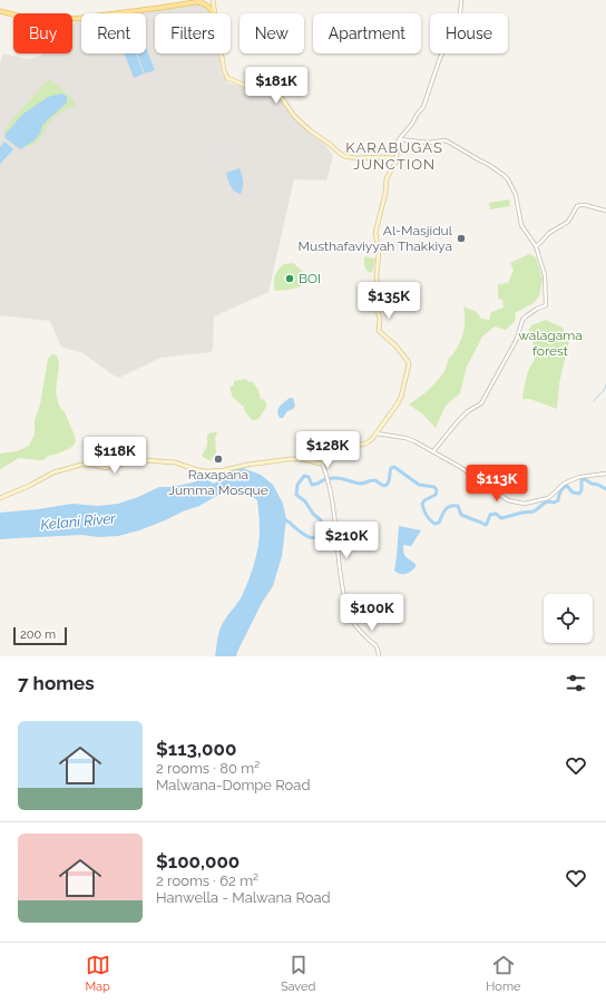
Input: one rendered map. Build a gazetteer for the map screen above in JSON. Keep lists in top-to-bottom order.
{
  "districts": ["KARABUGAS JUNCTION"],
  "water": ["Kelani River"],
  "parks": ["walagama forest"],
  "places": ["Al-Masjidul Musthafaviyyah Thakkiya", "BOI", "Raxapana Jumma Mosque"],
  "scale_bar": "200 m",
  "page": {
    "chip": [
      "Buy",
      "Rent",
      "Filters",
      "New",
      "Apartment",
      "House"
    ],
    "price": [
      "$181K",
      "$135K",
      "$128K",
      "$118K",
      "$113K",
      "$210K",
      "$100K"
    ],
    "scale": "200 m",
    "heading": "7 homes",
    "list": [
      {
        "name": "$113,000",
        "note": "2 rooms · 80 m² · Malwana-Dompe Road"
      },
      {
        "name": "$100,000",
        "note": "2 rooms · 62 m² · Hanwella - Malwana Road"
      }
    ],
    "tabs": ["Map", "Saved", "Home"]
  }
}
